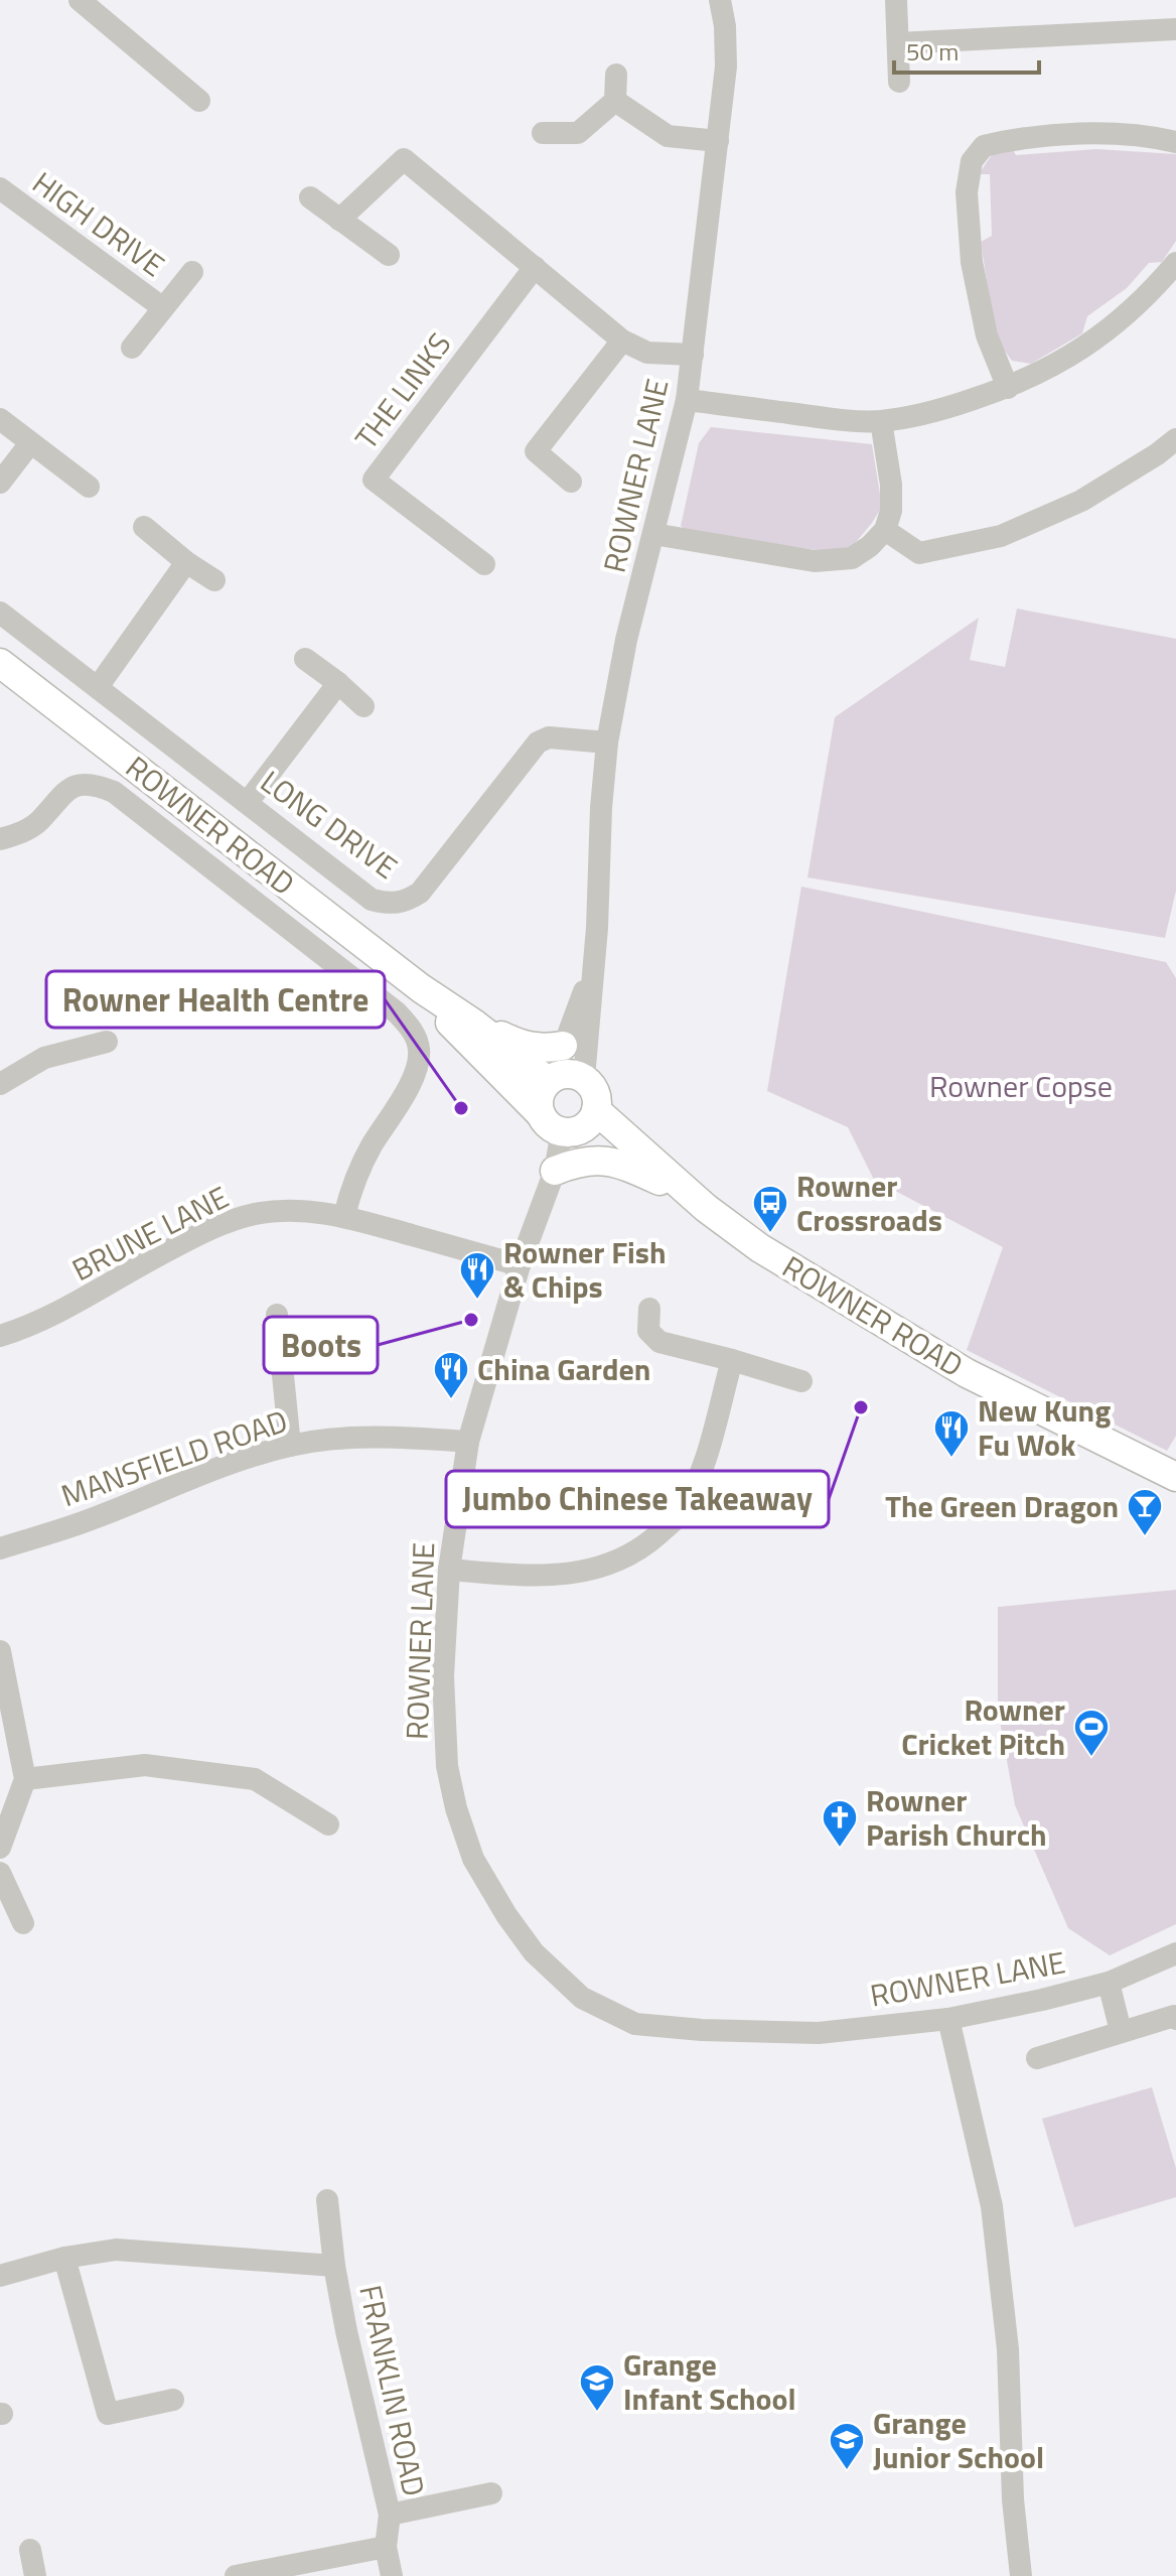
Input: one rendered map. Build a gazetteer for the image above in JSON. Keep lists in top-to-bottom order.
{
  "streets": {
    "main road": ["ROWNER ROAD"],
    "street": [
      "HIGH DRIVE",
      "THE LINKS",
      "ROWNER LANE",
      "LONG DRIVE",
      "BRUNE LANE",
      "MANSFIELD ROAD",
      "FRANKLIN ROAD"
    ]
  },
  "crossings": [
    ["ROWNER LANE", "LONG DRIVE"],
    ["ROWNER LANE", "ROWNER ROAD"],
    ["ROWNER LANE", "BRUNE LANE"],
    ["ROWNER LANE", "MANSFIELD ROAD"]
  ],
  "parks": ["Rowner Copse"],
  "places": {
    "other": ["Rowner Health Centre", "Boots", "Jumbo Chinese Takeaway"],
    "bus stop": ["Rowner Crossroads"],
    "restaurant": ["Rowner Fish & Chips", "China Garden", "New Kung Fu Wok"],
    "bar": ["The Green Dragon"],
    "sports": ["Rowner Cricket Pitch"],
    "church": ["Rowner Parish Church"],
    "school or university": ["Grange Infant School", "Grange Junior School"]
  },
  "scale_bar": "50 m"
}
